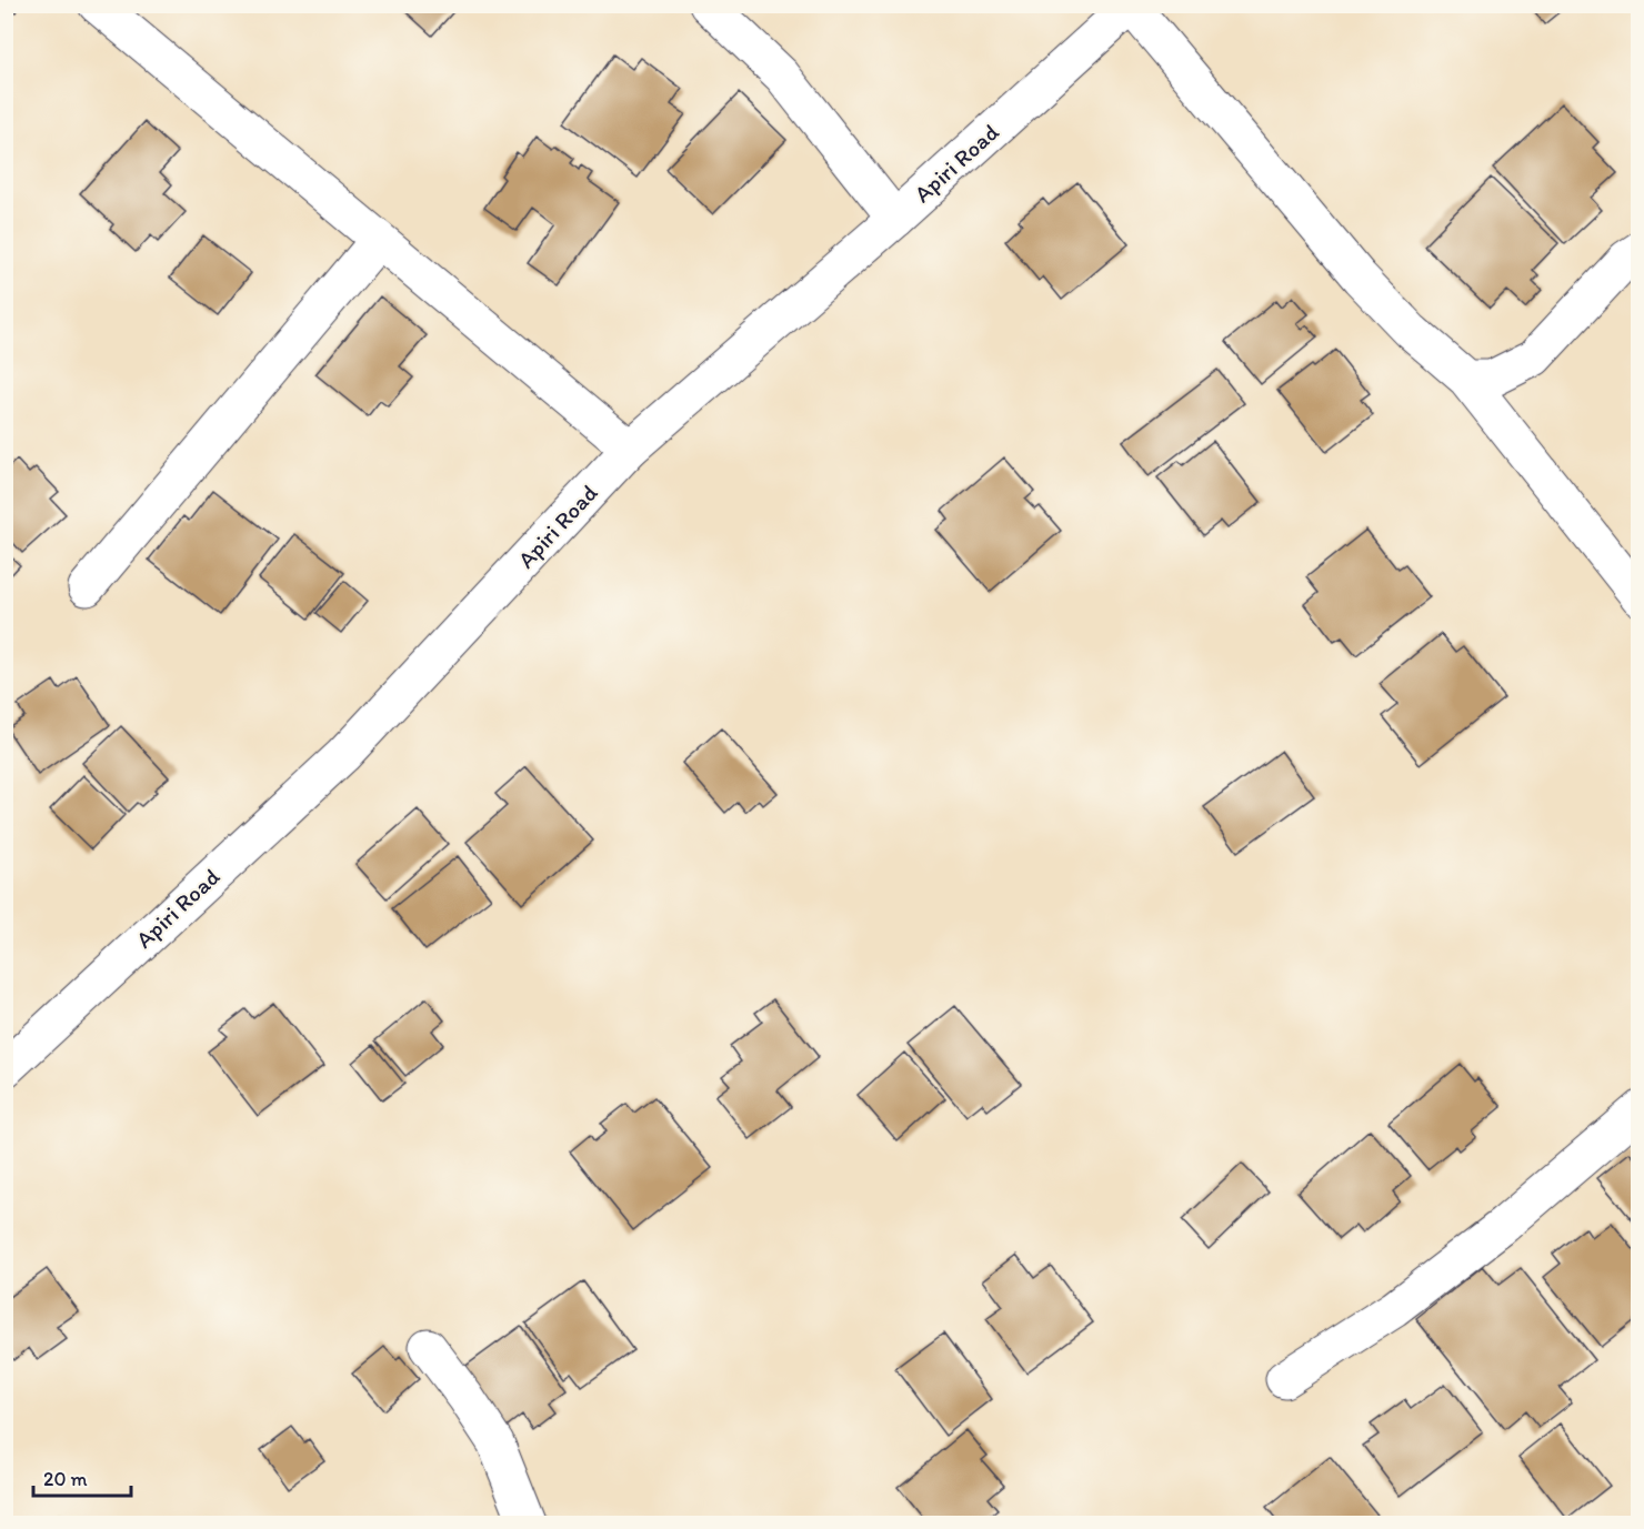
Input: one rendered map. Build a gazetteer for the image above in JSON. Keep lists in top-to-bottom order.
{
  "streets": {
    "street": ["Apiri Road"]
  },
  "scale_bar": "20 m"
}
